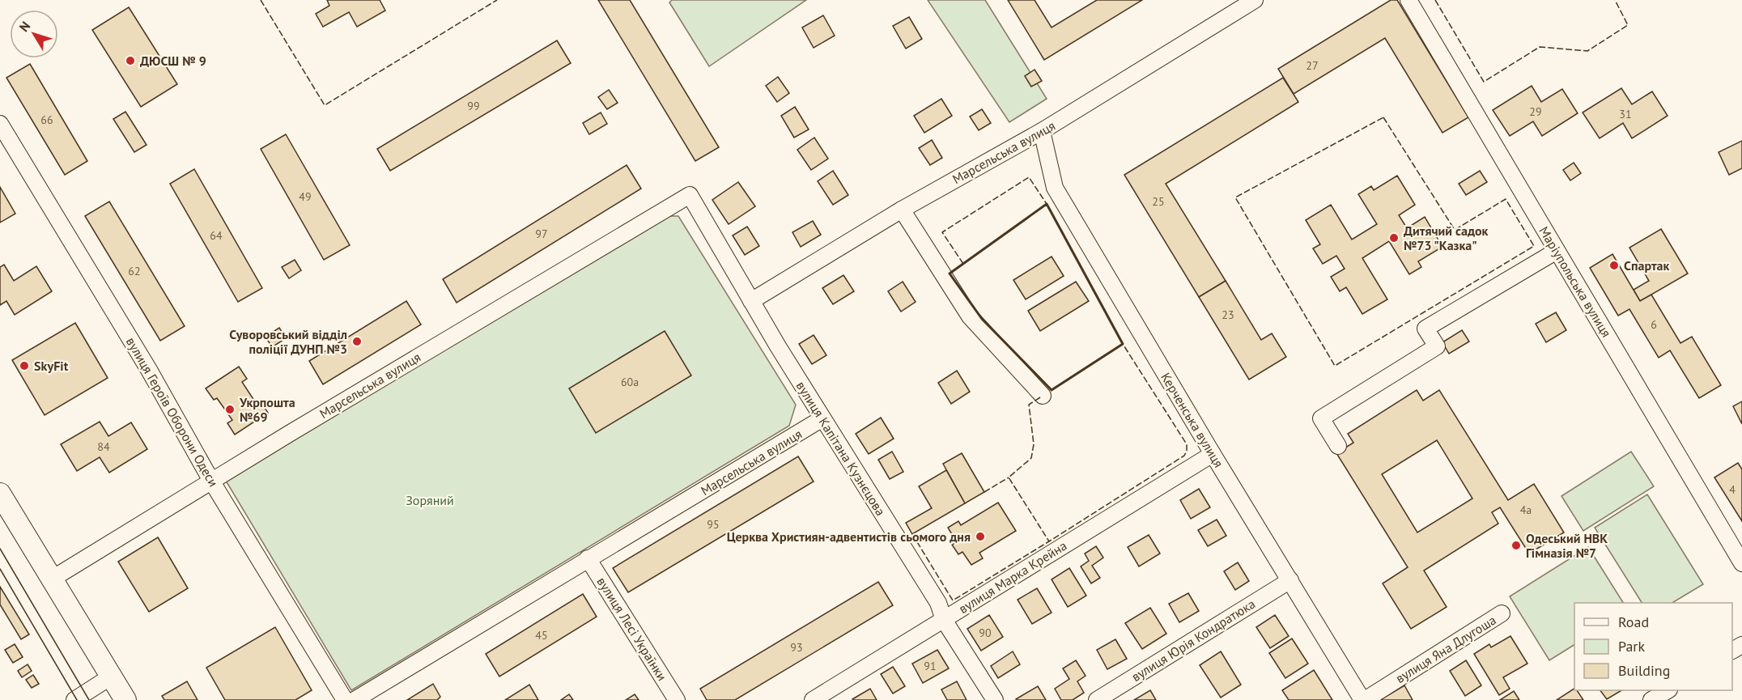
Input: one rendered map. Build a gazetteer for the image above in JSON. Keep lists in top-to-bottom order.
{
  "streets": {
    "street": [
      "Марсельська вулиця",
      "Маріупольська вулиця",
      "вулиця Героїв Оборони Одеси",
      "Керченська вулиця",
      "вулиця Капітана Кузнєцова",
      "вулиця Марка Крейна",
      "вулиця Лесі Українки",
      "вулиця Юрія Кондратюка",
      "вулиця Яна Длугоша"
    ]
  },
  "crossings": [
    ["Марсельська вулиця", "вулиця Героїв Оборони Одеси"],
    ["Марсельська вулиця", "Керченська вулиця"],
    ["Марсельська вулиця", "вулиця Капітана Кузнєцова"],
    ["Марсельська вулиця", "вулиця Лесі Українки"],
    ["Керченська вулиця", "вулиця Марка Крейна"],
    ["Керченська вулиця", "вулиця Юрія Кондратюка"],
    ["Керченська вулиця", "вулиця Яна Длугоша"],
    ["вулиця Капітана Кузнєцова", "вулиця Марка Крейна"]
  ],
  "parks": ["Зоряний"],
  "places": [
    "ДЮСШ № 9",
    "Дитячий садок №73 \"Казка\"",
    "Спартак",
    "Суворовський відділ поліції ДУНП №3",
    "SkyFit",
    "Укрпошта №69",
    "Церква Християн-адвентистів сьомого дня",
    "Одеський НВК Гімназія №7"
  ],
  "house_numbers": [
    "27",
    "99",
    "29",
    "31",
    "66",
    "49",
    "25",
    "97",
    "64",
    "62",
    "23",
    "6",
    "60а",
    "84",
    "4",
    "4а",
    "95",
    "90",
    "45",
    "93",
    "91"
  ],
  "legend": ["Road", "Park", "Building"],
  "north": "top left"
}
